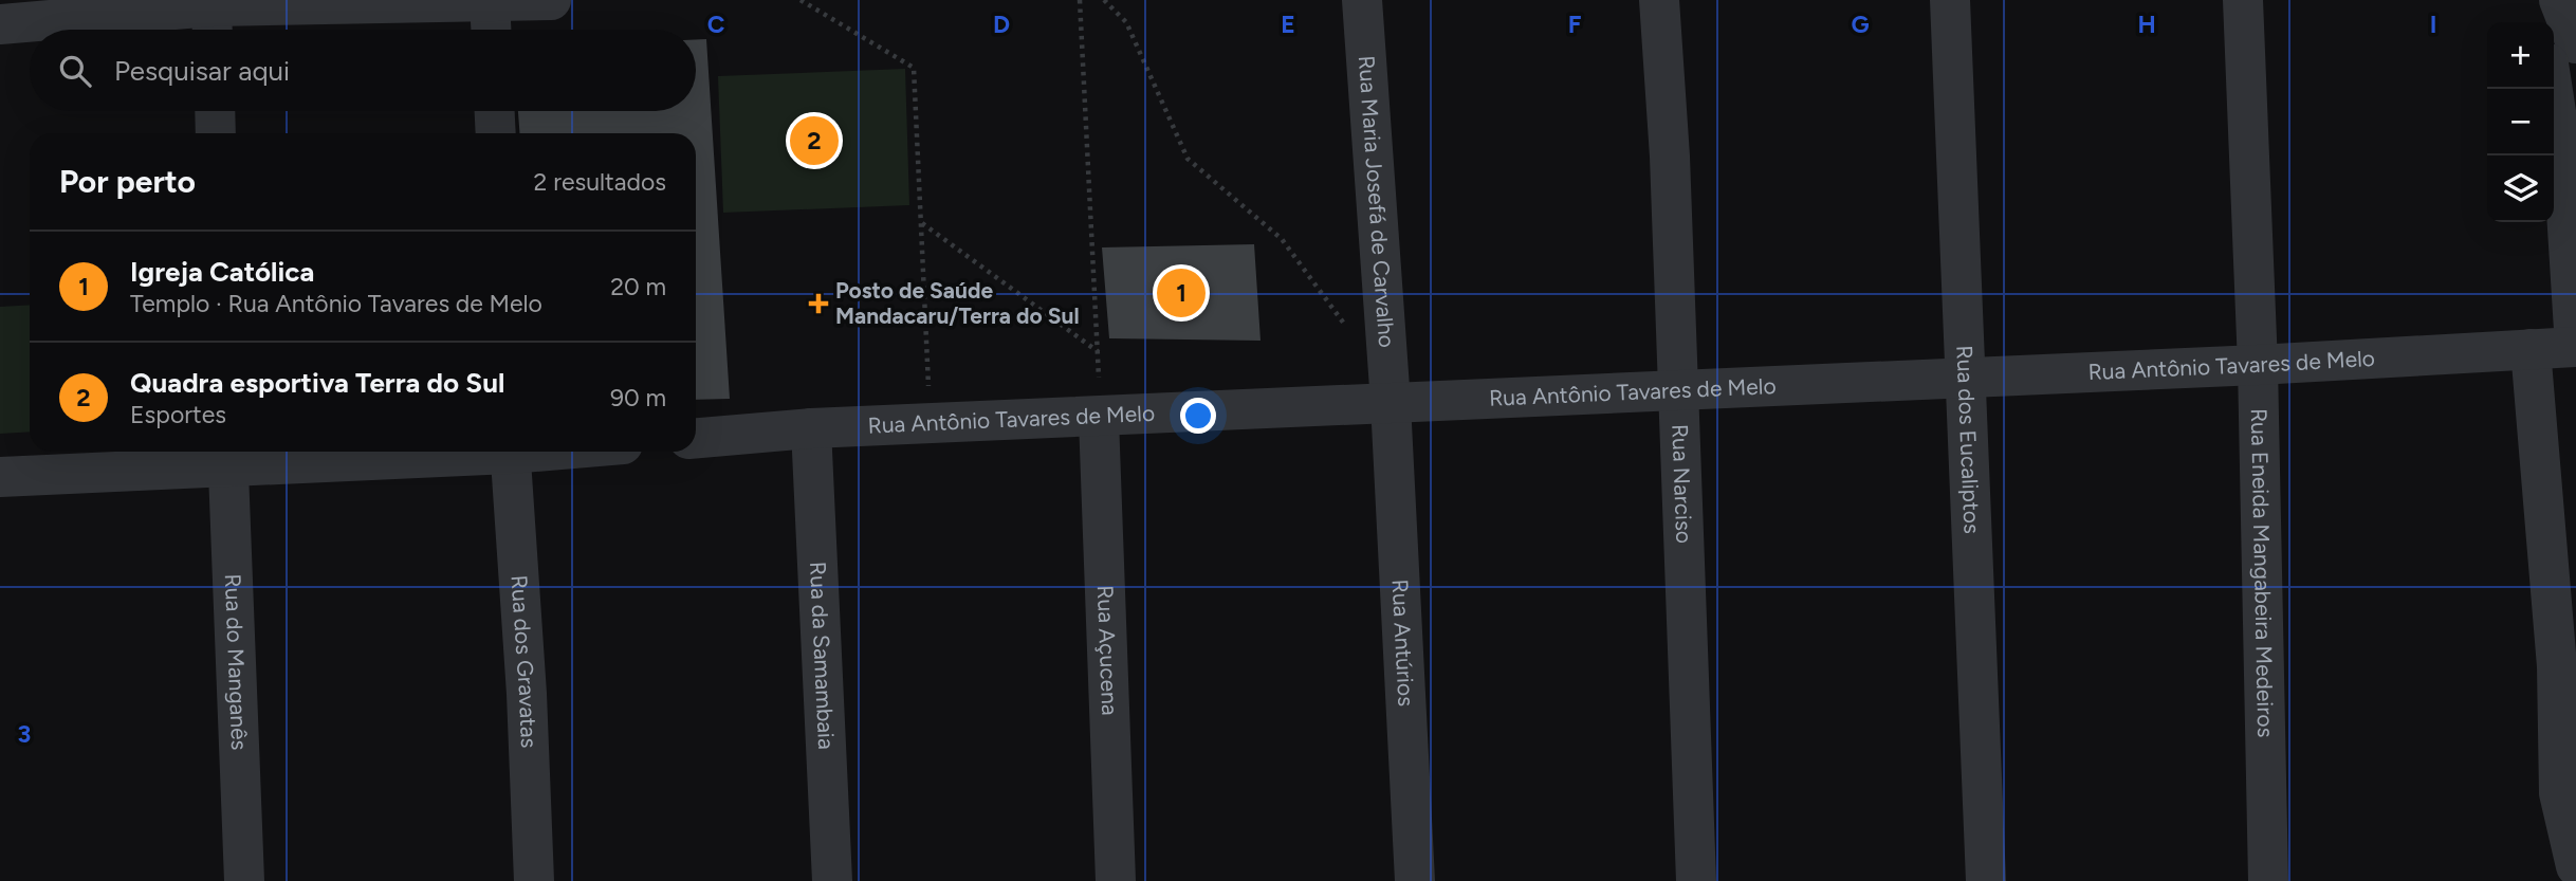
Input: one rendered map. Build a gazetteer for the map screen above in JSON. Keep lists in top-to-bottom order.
{
  "streets": {
    "street": [
      "Rua Maria Josefá de Carvalho",
      "Rua Antônio Tavares de Melo",
      "Rua dos Eucaliptos",
      "Rua Narciso",
      "Rua Eneida Mangabeira Medeiros",
      "Rua Antúrios",
      "Rua Açucena",
      "Rua da Samambaia",
      "Rua dos Gravatas",
      "Rua do Manganês"
    ]
  },
  "crossings": [
    ["Rua Maria Josefá de Carvalho", "Rua Antônio Tavares de Melo"],
    ["Rua Maria Josefá de Carvalho", "Rua Antúrios"],
    ["Rua Antônio Tavares de Melo", "Rua dos Eucaliptos"],
    ["Rua Antônio Tavares de Melo", "Rua Narciso"],
    ["Rua Antônio Tavares de Melo", "Rua Eneida Mangabeira Medeiros"],
    ["Rua Antônio Tavares de Melo", "Rua Antúrios"],
    ["Rua Antônio Tavares de Melo", "Rua Açucena"],
    ["Rua Antônio Tavares de Melo", "Rua da Samambaia"]
  ],
  "places": {
    "health": ["Posto de Saúde Mandacaru/Terra do Sul"]
  },
  "page": {
    "map_buttons": ["+", "−"],
    "search": "Pesquisar aqui",
    "pins": ["2", "1"],
    "heading": ["Por perto", "2 resultados"],
    "list": [
      {
        "mark": "1",
        "name": "Igreja Católica",
        "note": "Templo · Rua Antônio Tavares de Melo",
        "value": "20 m"
      },
      {
        "mark": "2",
        "name": "Quadra esportiva Terra do Sul",
        "note": "Esportes",
        "value": "90 m"
      }
    ]
  },
  "grid": {
    "columns": [
      "C",
      "D",
      "E",
      "F",
      "G",
      "H",
      "I"
    ],
    "rows": ["3"]
  }
}
